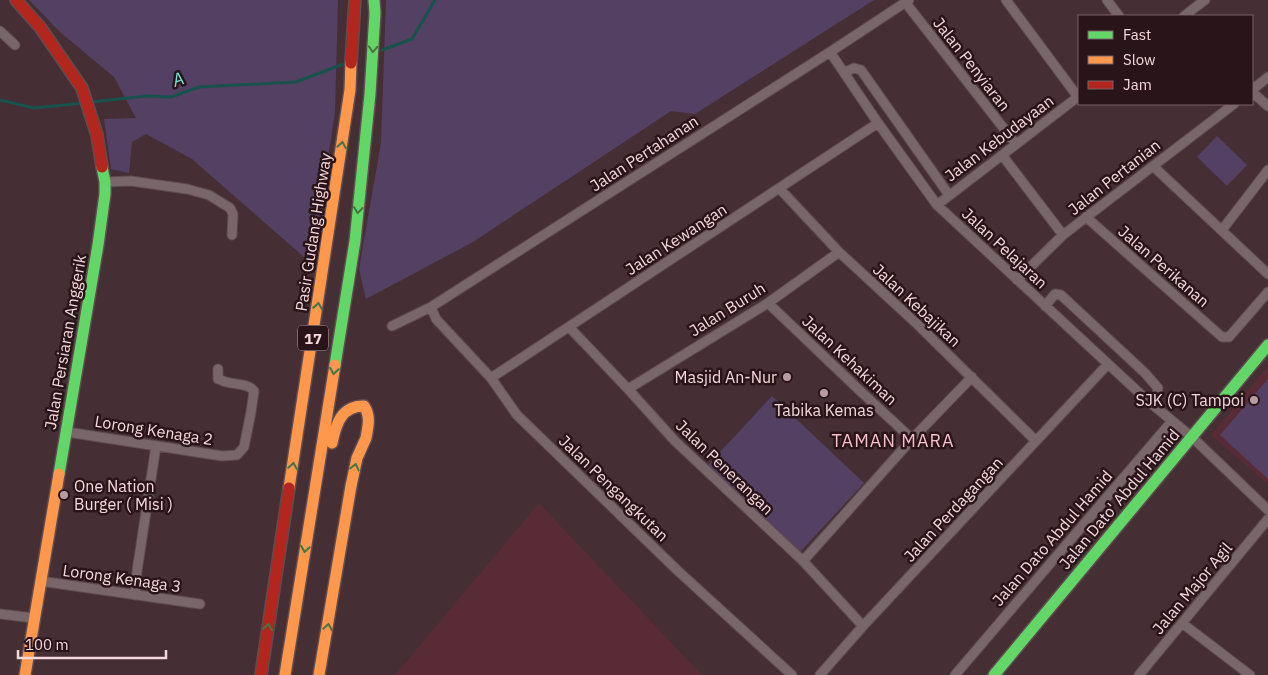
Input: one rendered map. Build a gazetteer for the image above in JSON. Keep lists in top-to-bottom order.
{
  "streets": {
    "main road": [
      "Pasir Gudang Highway",
      "17",
      "Jalan Persiaran Anggerik",
      "Jalan Dato' Abdul Hamid"
    ],
    "street": [
      "Jalan Penyiaran",
      "Jalan Kebudayaan",
      "Jalan Pertahanan",
      "Jalan Pertanian",
      "Jalan Kewangan",
      "Jalan Pelajaran",
      "Jalan Perikanan",
      "Jalan Kebajikan",
      "Jalan Buruh",
      "Jalan Kehakiman",
      "Lorong Kenaga 2",
      "Jalan Penerangan",
      "Jalan Pengangkutan",
      "Jalan Perdagangan",
      "Jalan Dato Abdul Hamid",
      "Lorong Kenaga 3",
      "Jalan Major Agil"
    ]
  },
  "crossings": [
    ["Jalan Penyiaran", "Jalan Kebudayaan"],
    ["Jalan Penyiaran", "Jalan Pertahanan"],
    ["Jalan Kebudayaan", "Jalan Pelajaran"],
    ["Jalan Pertahanan", "Jalan Pelajaran"],
    ["Jalan Pertahanan", "Jalan Pengangkutan"],
    ["Jalan Pertanian", "Jalan Pelajaran"],
    ["Jalan Pertanian", "Jalan Perikanan"],
    ["Jalan Kewangan", "Jalan Pelajaran"],
    ["Jalan Kewangan", "Jalan Kebajikan"],
    ["Jalan Kewangan", "Jalan Penerangan"],
    ["Jalan Kewangan", "Jalan Pengangkutan"],
    ["Jalan Pelajaran", "Jalan Dato' Abdul Hamid"],
    ["Jalan Pelajaran", "Jalan Perdagangan"],
    ["Jalan Pelajaran", "Jalan Dato Abdul Hamid"],
    ["Jalan Kebajikan", "Jalan Buruh"],
    ["Jalan Kebajikan", "Jalan Perdagangan"],
    ["Jalan Buruh", "Jalan Kehakiman"],
    ["Jalan Buruh", "Jalan Penerangan"],
    ["Jalan Persiaran Anggerik", "Lorong Kenaga 2"],
    ["Jalan Persiaran Anggerik", "Lorong Kenaga 3"],
    ["Jalan Penerangan", "Jalan Perdagangan"]
  ],
  "districts": ["TAMAN MARA"],
  "water": ["A"],
  "places": [
    "Masjid An-Nur",
    "Tabika Kemas",
    "SJK (C) Tampoi",
    "One Nation Burger ( Misi )"
  ],
  "legend": ["Fast", "Slow", "Jam"],
  "scale_bar": "100 m"
}
